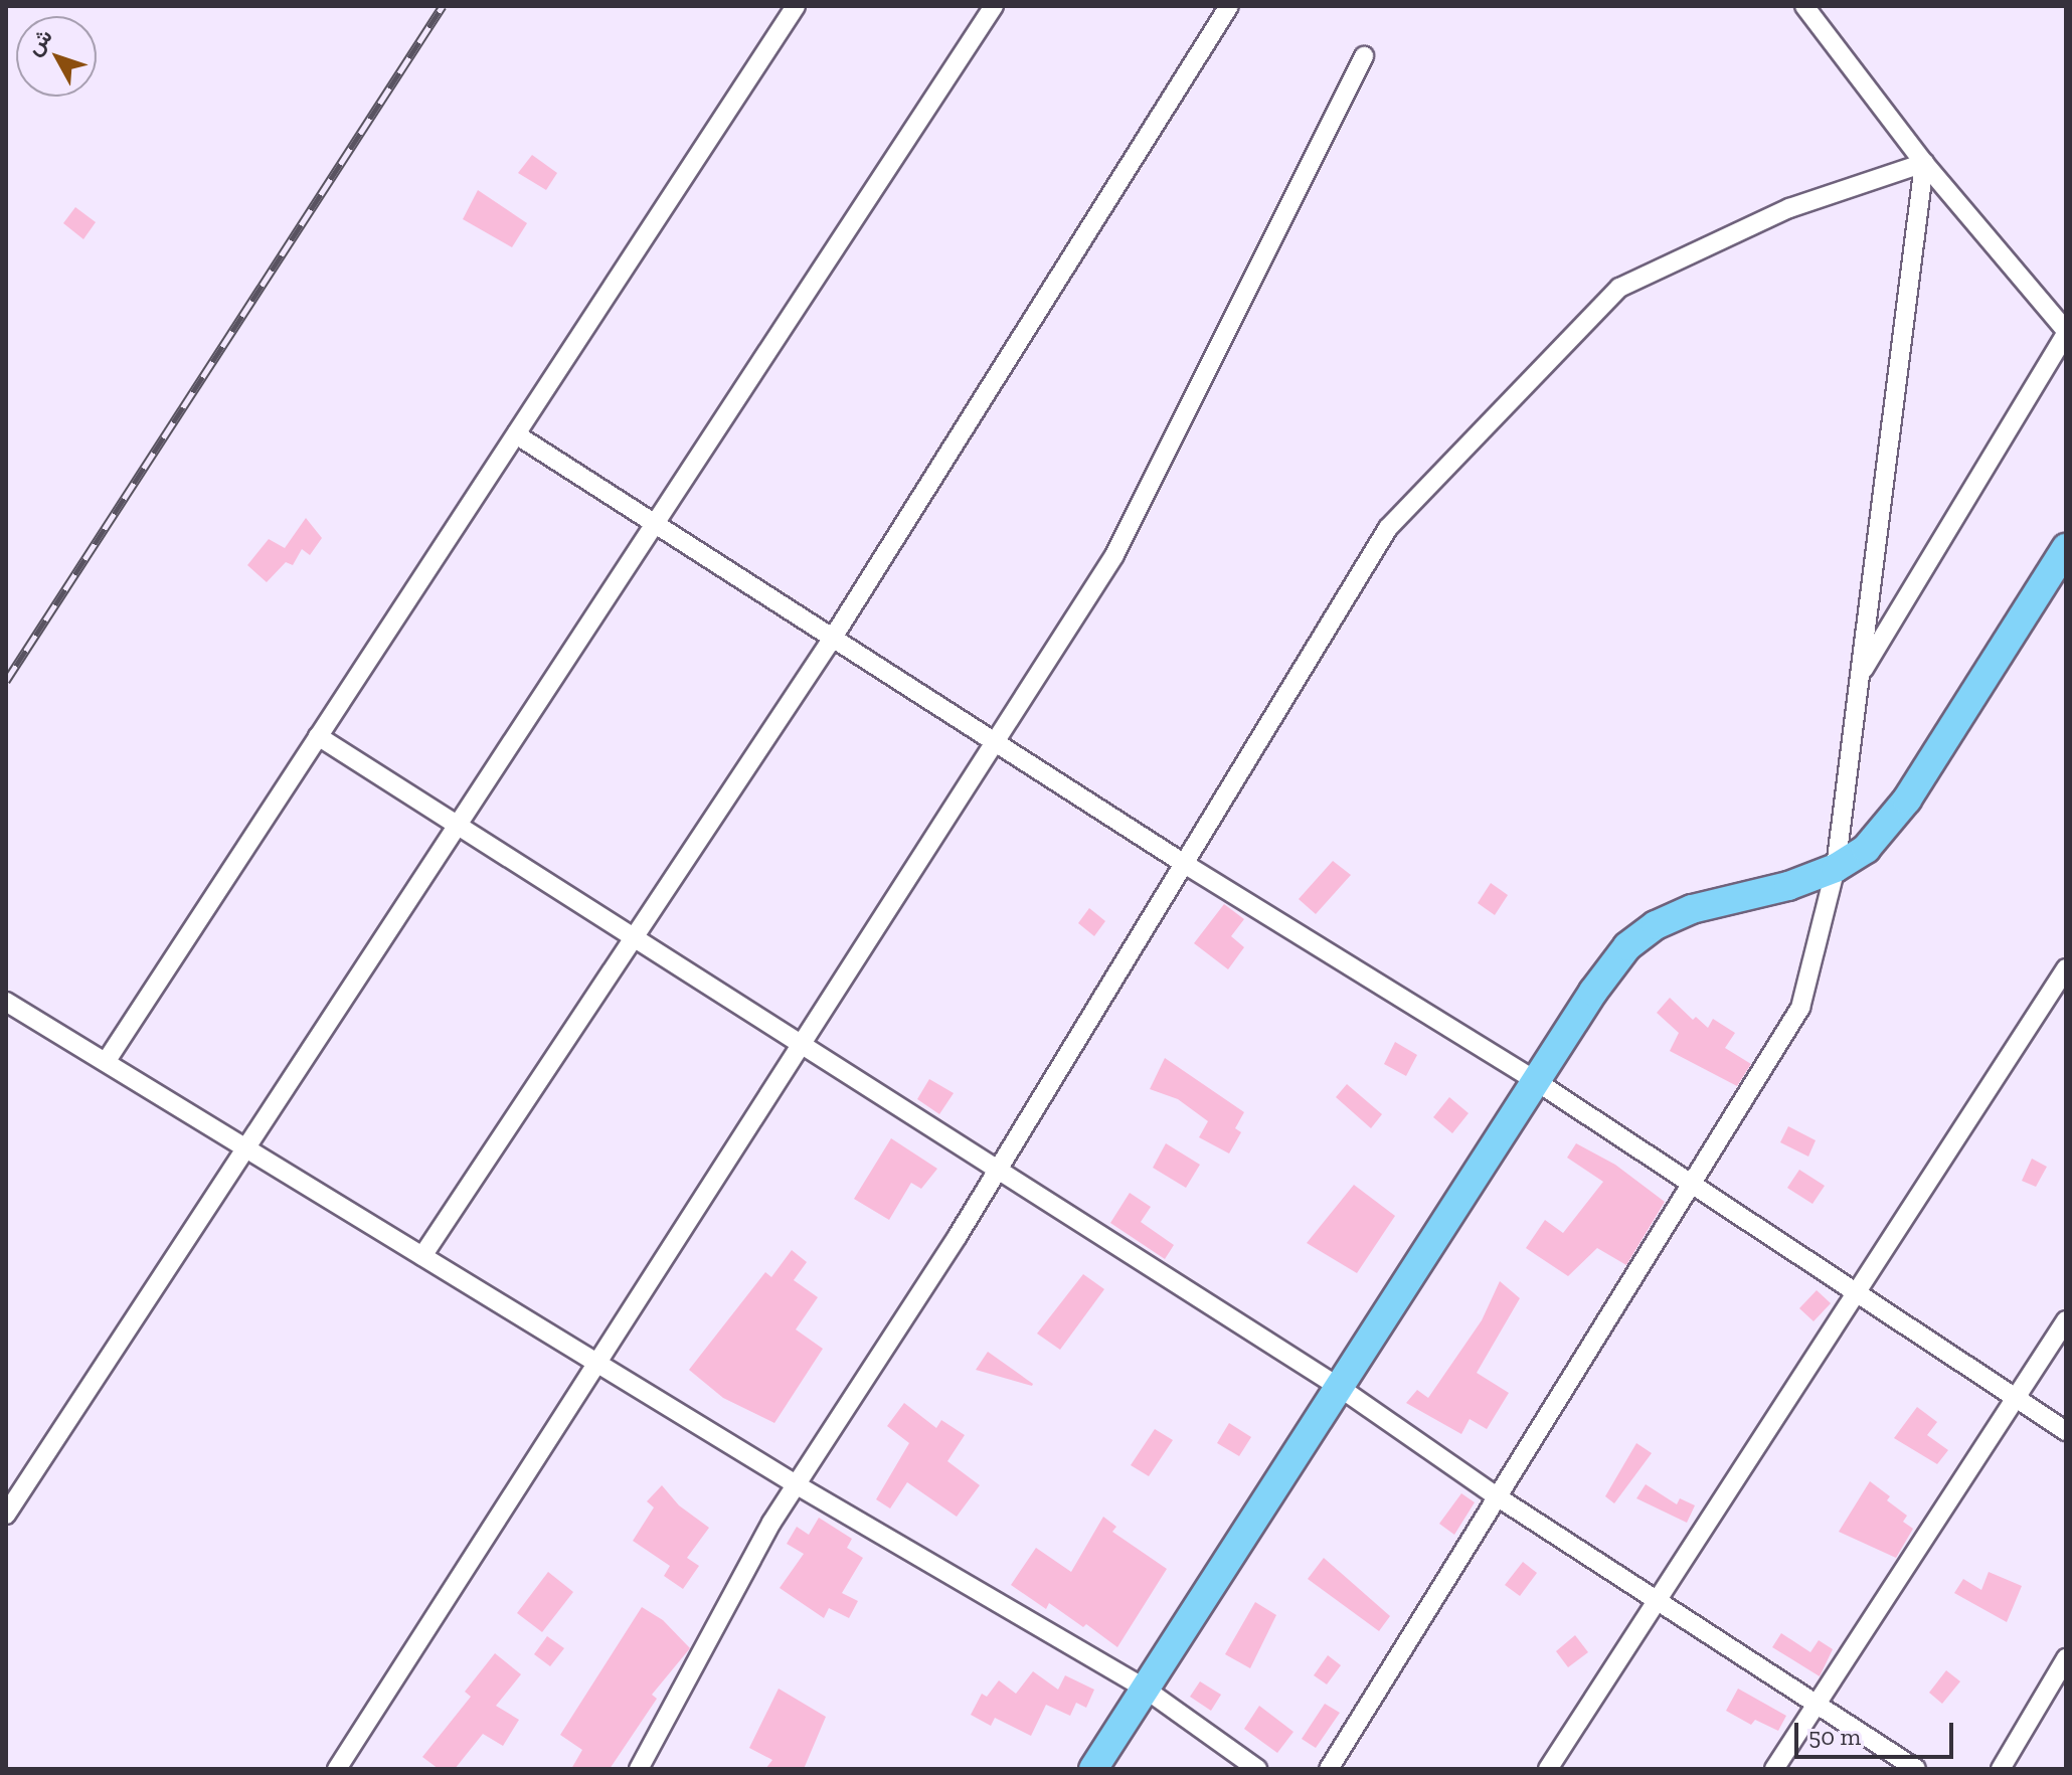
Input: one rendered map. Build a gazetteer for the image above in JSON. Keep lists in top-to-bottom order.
{
  "scale_bar": "50 m",
  "north": "top left"
}
